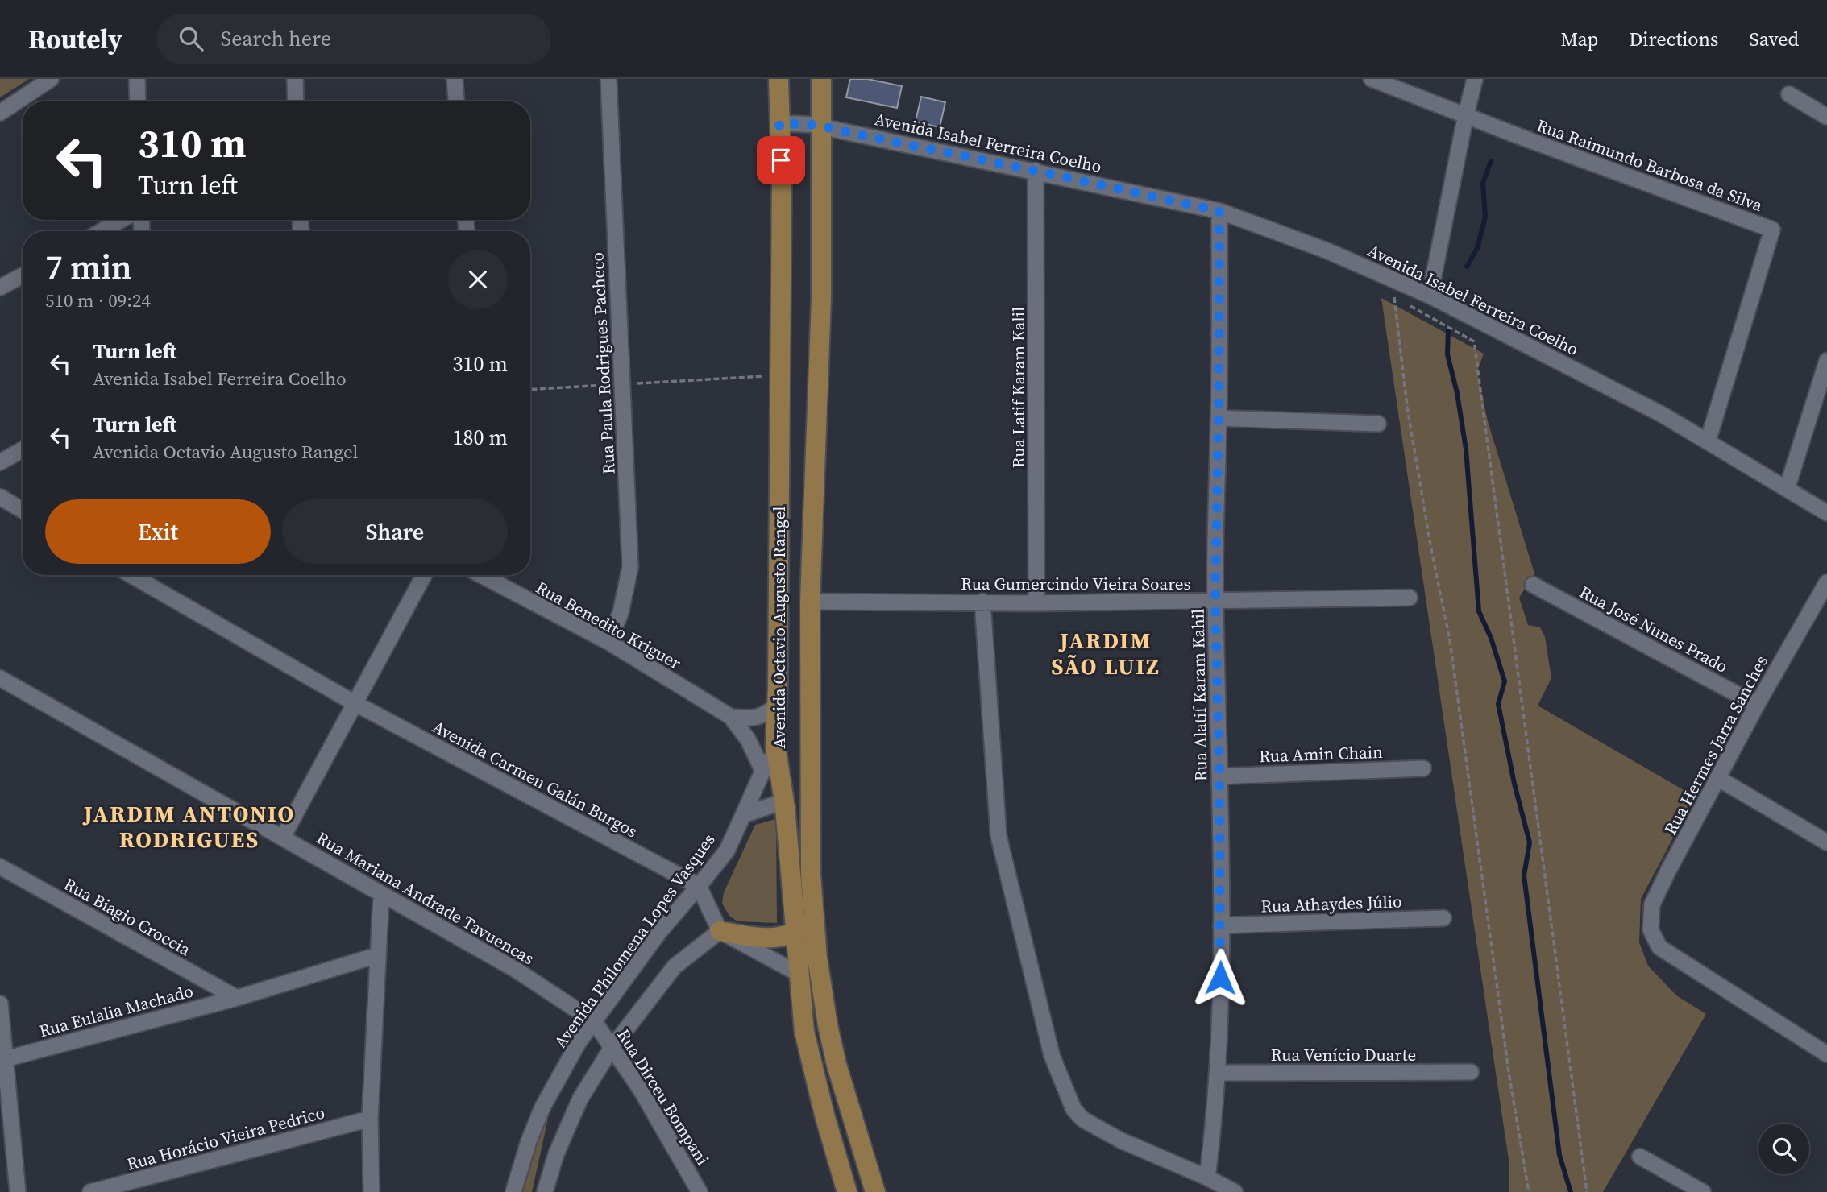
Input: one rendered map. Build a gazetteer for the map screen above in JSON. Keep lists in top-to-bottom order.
{
  "streets": {
    "main road": ["Avenida Octavio Augusto Rangel"],
    "street": [
      "Avenida Isabel Ferreira Coelho",
      "Rua Raimundo Barbosa da Silva",
      "Rua Paula Rodrigues Pacheco",
      "Rua Latif Karam Kalil",
      "Rua Gumercindo Vieira Soares",
      "Rua Benedito Kriguer",
      "Rua José Nunes Prado",
      "Rua Alatif Karam Kahil",
      "Rua Hermes Jarra Sanches",
      "Rua Amin Chain",
      "Avenida Carmen Galán Burgos",
      "Rua Mariana Andrade Tavuencas",
      "Rua Athaydes Júlio",
      "Rua Biagio Croccia",
      "Avenida Philomena Lopes Vasques",
      "Rua Eulalia Machado",
      "Rua Venício Duarte",
      "Rua Dirceu Bompani",
      "Rua Horácio Vieira Pedrico"
    ]
  },
  "crossings": [
    ["Avenida Isabel Ferreira Coelho", "Rua Raimundo Barbosa da Silva"],
    ["Avenida Isabel Ferreira Coelho", "Rua Latif Karam Kalil"],
    ["Avenida Isabel Ferreira Coelho", "Avenida Octavio Augusto Rangel"],
    ["Avenida Isabel Ferreira Coelho", "Rua Alatif Karam Kahil"],
    ["Rua Paula Rodrigues Pacheco", "Rua Benedito Kriguer"],
    ["Rua Latif Karam Kalil", "Rua Gumercindo Vieira Soares"],
    ["Rua Gumercindo Vieira Soares", "Avenida Octavio Augusto Rangel"],
    ["Rua Gumercindo Vieira Soares", "Rua Alatif Karam Kahil"],
    ["Rua Benedito Kriguer", "Avenida Philomena Lopes Vasques"],
    ["Avenida Octavio Augusto Rangel", "Avenida Philomena Lopes Vasques"],
    ["Rua José Nunes Prado", "Rua Hermes Jarra Sanches"],
    ["Rua Alatif Karam Kahil", "Rua Amin Chain"],
    ["Rua Alatif Karam Kahil", "Rua Athaydes Júlio"],
    ["Rua Alatif Karam Kahil", "Rua Venício Duarte"],
    ["Avenida Carmen Galán Burgos", "Avenida Philomena Lopes Vasques"],
    ["Rua Mariana Andrade Tavuencas", "Avenida Philomena Lopes Vasques"],
    ["Rua Mariana Andrade Tavuencas", "Rua Dirceu Bompani"],
    ["Rua Biagio Croccia", "Rua Eulalia Machado"],
    ["Avenida Philomena Lopes Vasques", "Rua Dirceu Bompani"]
  ],
  "districts": ["JARDIM SÃO LUIZ", "JARDIM ANTONIO RODRIGUES"],
  "page": {
    "header": "Routely",
    "search": "Search here",
    "nav": ["Map", "Directions", "Saved"],
    "turn": ["310 m", "Turn left"],
    "heading": ["7 min", "510 m · 09:24"],
    "list": [
      {
        "name": "Turn left",
        "note": "Avenida Isabel Ferreira Coelho",
        "value": "310 m"
      },
      {
        "name": "Turn left",
        "note": "Avenida Octavio Augusto Rangel",
        "value": "180 m"
      }
    ],
    "buttons": ["Exit", "Share"]
  }
}
